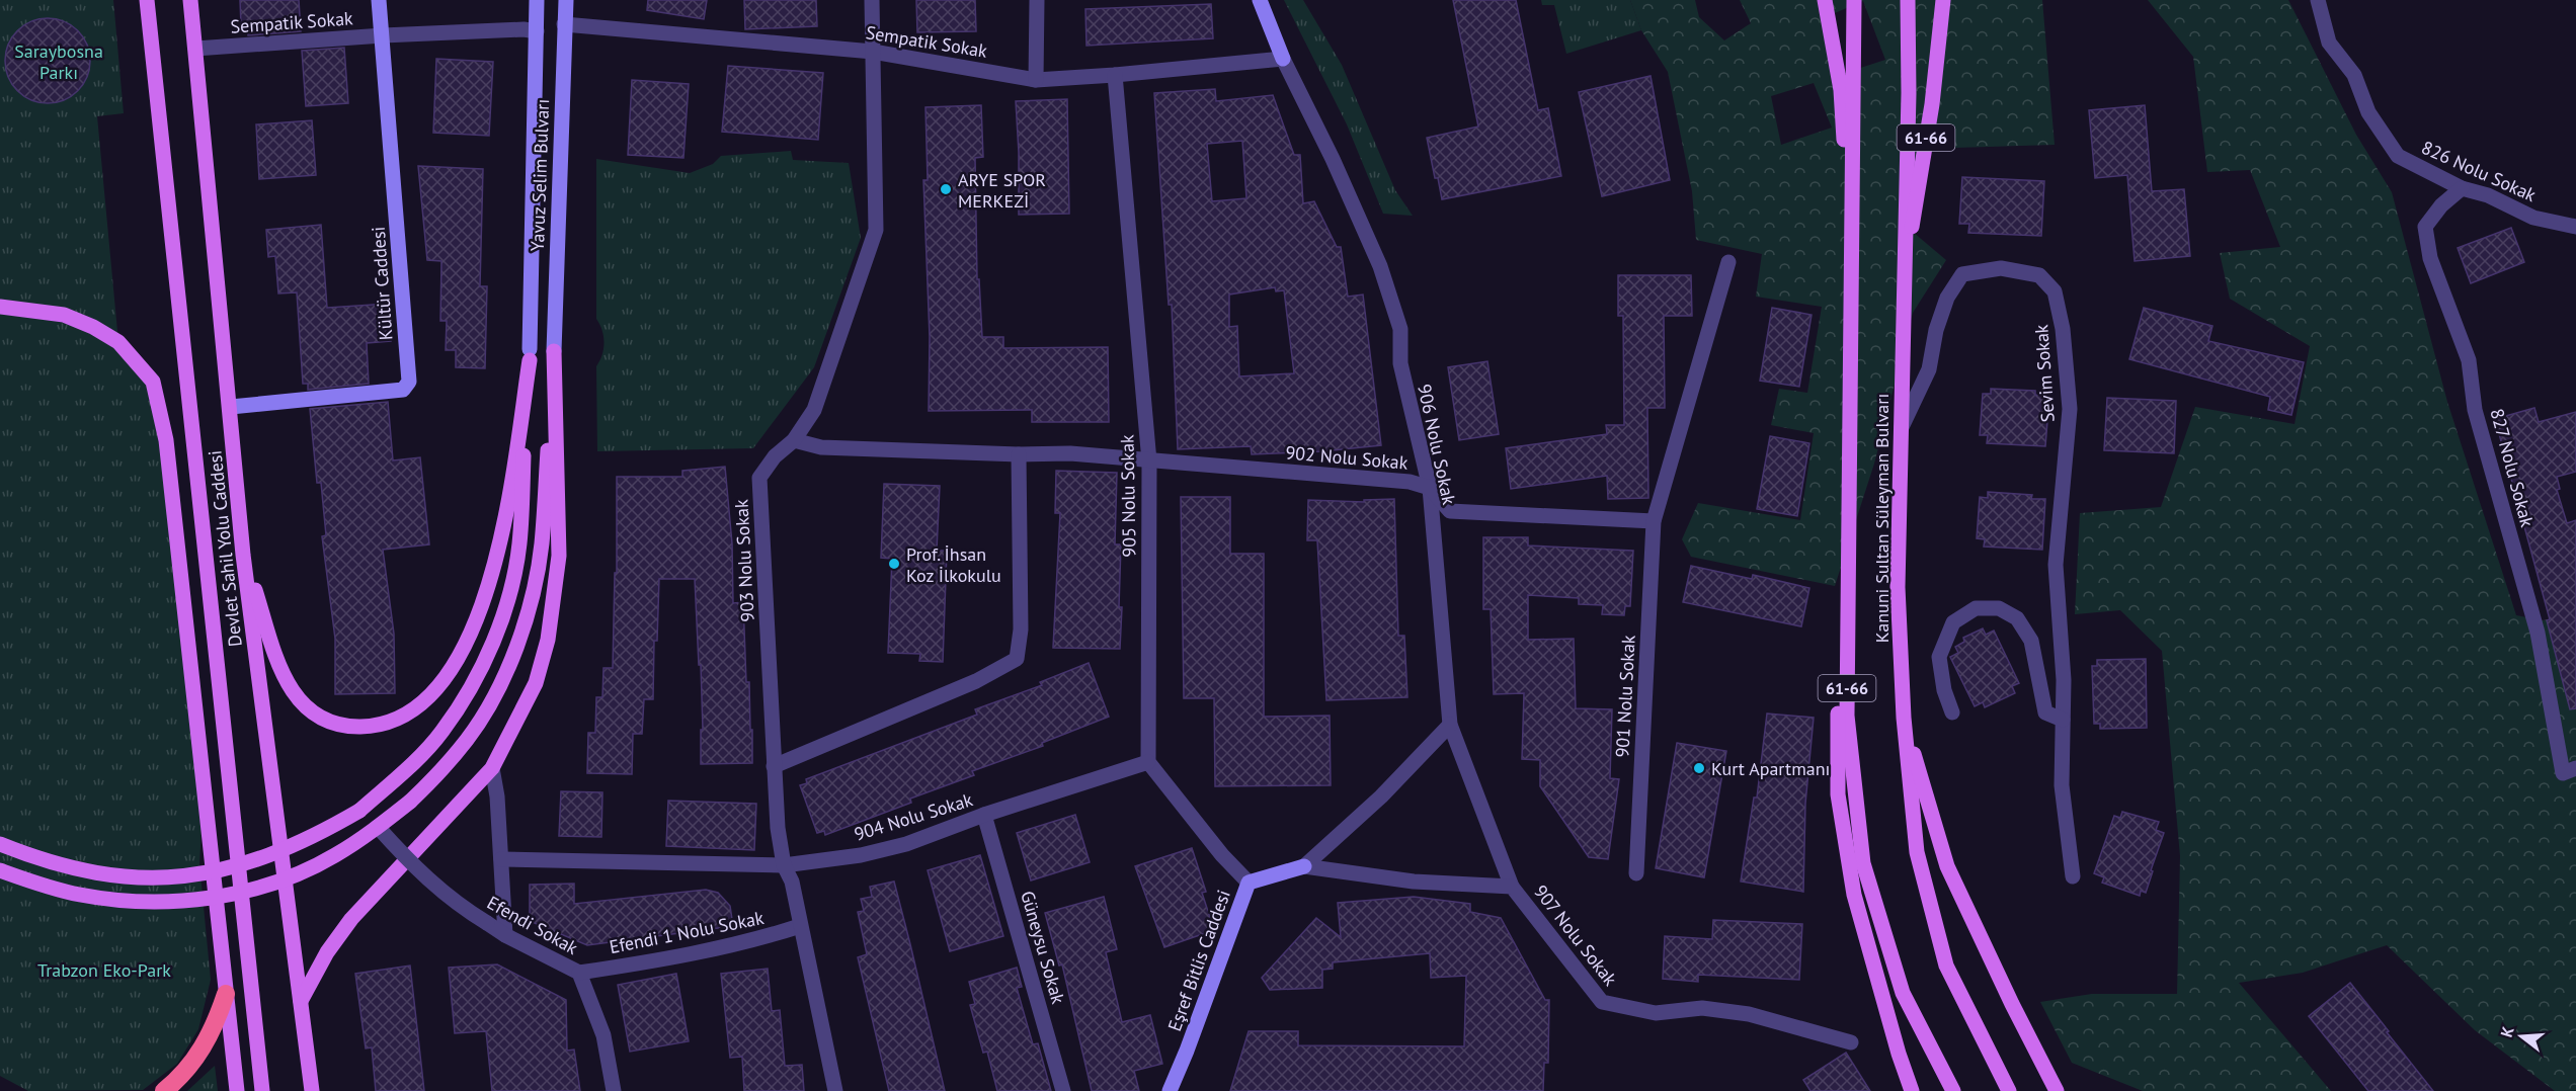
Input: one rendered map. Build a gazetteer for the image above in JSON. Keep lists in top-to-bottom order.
{
  "streets": {
    "main road": ["61-66", "Kanuni Sultan Süleyman Bulvarı", "Devlet Sahil Yolu Caddesi"],
    "street": [
      "Sempatik Sokak",
      "826 Nolu Sokak",
      "Yavuz Selim Bulvarı",
      "Kültür Caddesi",
      "Sevim Sokak",
      "906 Nolu Sokak",
      "902 Nolu Sokak",
      "827 Nolu Sokak",
      "905 Nolu Sokak",
      "903 Nolu Sokak",
      "901 Nolu Sokak",
      "904 Nolu Sokak",
      "Efendi Sokak",
      "Efendi 1 Nolu Sokak",
      "907 Nolu Sokak",
      "Güneysu Sokak",
      "Eşref Bitlis Caddesi"
    ]
  },
  "crossings": [
    ["Sempatik Sokak", "Yavuz Selim Bulvarı"],
    ["Sempatik Sokak", "Kültür Caddesi"],
    ["Sempatik Sokak", "906 Nolu Sokak"],
    ["Sempatik Sokak", "905 Nolu Sokak"],
    ["Sempatik Sokak", "Devlet Sahil Yolu Caddesi"],
    ["Sempatik Sokak", "903 Nolu Sokak"],
    ["61-66", "Kanuni Sultan Süleyman Bulvarı"],
    ["826 Nolu Sokak", "827 Nolu Sokak"],
    ["Kültür Caddesi", "Devlet Sahil Yolu Caddesi"],
    ["Sevim Sokak", "Kanuni Sultan Süleyman Bulvarı"],
    ["906 Nolu Sokak", "902 Nolu Sokak"],
    ["906 Nolu Sokak", "907 Nolu Sokak"],
    ["906 Nolu Sokak", "Eşref Bitlis Caddesi"],
    ["902 Nolu Sokak", "905 Nolu Sokak"],
    ["902 Nolu Sokak", "903 Nolu Sokak"],
    ["905 Nolu Sokak", "904 Nolu Sokak"],
    ["903 Nolu Sokak", "904 Nolu Sokak"],
    ["903 Nolu Sokak", "Efendi 1 Nolu Sokak"],
    ["904 Nolu Sokak", "Güneysu Sokak"],
    ["Efendi Sokak", "Efendi 1 Nolu Sokak"],
    ["907 Nolu Sokak", "Eşref Bitlis Caddesi"]
  ],
  "parks": ["Saraybosna Parkı", "Trabzon Eko-Park"],
  "places": ["ARYE SPOR MERKEZİ", "Prof. İhsan Koz İlkokulu", "Kurt Apartmanı"],
  "north": "left"
}
